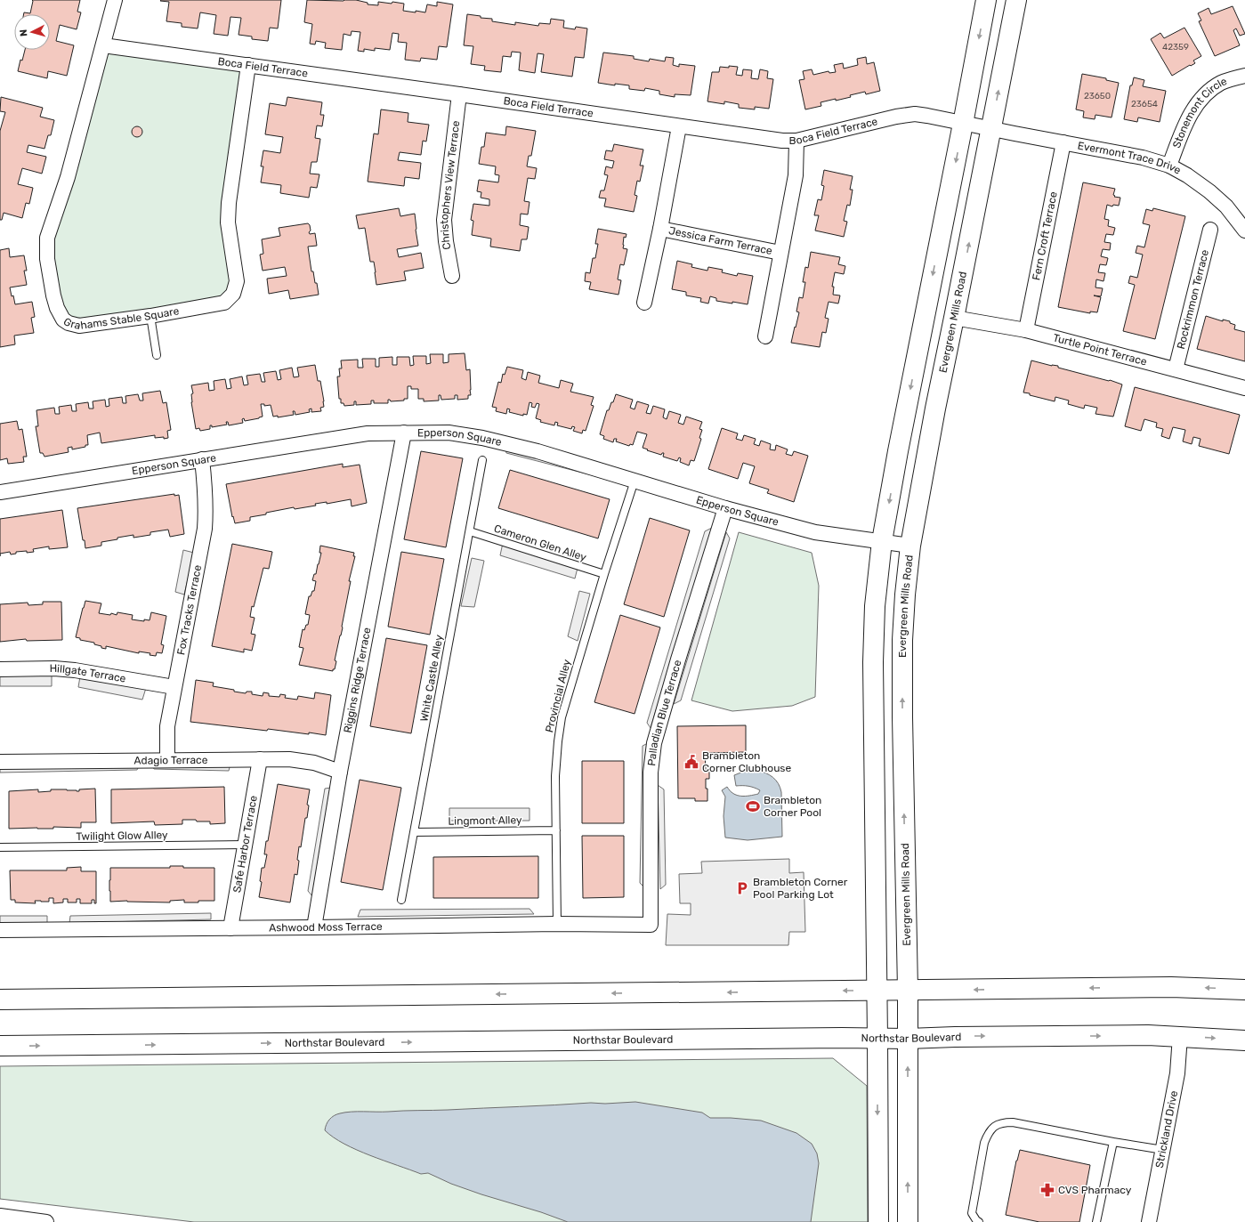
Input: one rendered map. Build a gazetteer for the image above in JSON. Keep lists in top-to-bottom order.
{
  "streets": {
    "main road": ["Evergreen Mills Road", "Northstar Boulevard"],
    "street": [
      "Boca Field Terrace",
      "Stonemont Circle",
      "Evermont Trace Drive",
      "Christophers View Terrace",
      "Fern Croft Terrace",
      "Jessica Farm Terrace",
      "Rockrimmon Terrace",
      "Grahams Stable Square",
      "Turtle Point Terrace",
      "Epperson Square",
      "Fox Tracks Terrace",
      "Hillgate Terrace",
      "Riggins Ridge Terrace",
      "Palladian Blue Terrace",
      "Adagio Terrace",
      "Safe Harbor Terrace",
      "Ashwood Moss Terrace",
      "Strickland Drive"
    ],
    "lane": [
      "Cameron Glen Alley",
      "White Castle Alley",
      "Provincial Alley",
      "Lingmont Alley",
      "Twilight Glow Alley"
    ]
  },
  "crossings": [
    ["Boca Field Terrace", "Evermont Trace Drive"],
    ["Boca Field Terrace", "Christophers View Terrace"],
    ["Boca Field Terrace", "Jessica Farm Terrace"],
    ["Boca Field Terrace", "Grahams Stable Square"],
    ["Boca Field Terrace", "Evergreen Mills Road"],
    ["Stonemont Circle", "Evermont Trace Drive"],
    ["Evermont Trace Drive", "Fern Croft Terrace"],
    ["Evermont Trace Drive", "Evergreen Mills Road"],
    ["Fern Croft Terrace", "Turtle Point Terrace"],
    ["Rockrimmon Terrace", "Turtle Point Terrace"],
    ["Evergreen Mills Road", "Turtle Point Terrace"],
    ["Evergreen Mills Road", "Epperson Square"],
    ["Evergreen Mills Road", "Northstar Boulevard"],
    ["Epperson Square", "Fox Tracks Terrace"],
    ["Epperson Square", "Riggins Ridge Terrace"],
    ["Epperson Square", "Provincial Alley"],
    ["Epperson Square", "Palladian Blue Terrace"],
    ["Cameron Glen Alley", "White Castle Alley"],
    ["Cameron Glen Alley", "Provincial Alley"],
    ["Fox Tracks Terrace", "Hillgate Terrace"],
    ["Fox Tracks Terrace", "Adagio Terrace"],
    ["White Castle Alley", "Lingmont Alley"],
    ["Riggins Ridge Terrace", "Adagio Terrace"],
    ["Riggins Ridge Terrace", "Ashwood Moss Terrace"],
    ["Provincial Alley", "Lingmont Alley"],
    ["Provincial Alley", "Ashwood Moss Terrace"],
    ["Palladian Blue Terrace", "Ashwood Moss Terrace"],
    ["Adagio Terrace", "Safe Harbor Terrace"],
    ["Twilight Glow Alley", "Safe Harbor Terrace"],
    ["Safe Harbor Terrace", "Ashwood Moss Terrace"],
    ["Northstar Boulevard", "Strickland Drive"]
  ],
  "places": {
    "public building": ["Brambleton Corner Clubhouse"],
    "sports": ["Brambleton Corner Pool"],
    "parking": ["Brambleton Corner Pool Parking Lot"],
    "pharmacy": ["CVS Pharmacy"]
  },
  "house_numbers": ["42359", "23650", "23654"],
  "north": "left"
}
